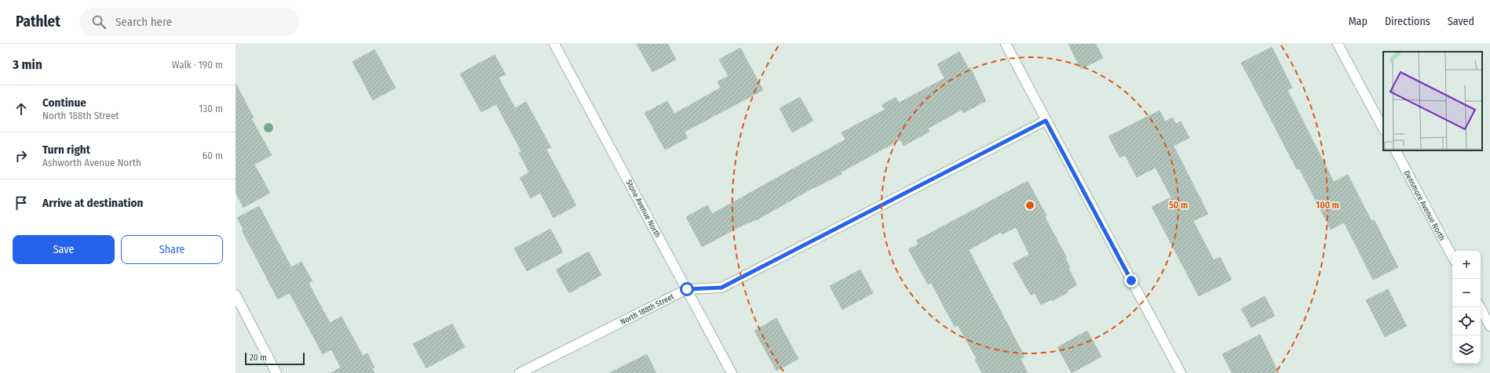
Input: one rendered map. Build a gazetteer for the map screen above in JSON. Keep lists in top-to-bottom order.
{
  "streets": {
    "street": ["Densmore Avenue North", "Stone Avenue North", "North 188th Street"]
  },
  "crossings": [
    ["Stone Avenue North", "North 188th Street"]
  ],
  "scale_bar": "20 m",
  "page": {
    "header": "Pathlet",
    "search": "Search here",
    "nav": ["Map", "Directions", "Saved"],
    "heading": ["3 min", "Walk · 190 m"],
    "list": [
      ["Continue", "North 188th Street", "130 m"],
      ["Turn right", "Ashworth Avenue North", "60 m"],
      "Arrive at destination"
    ],
    "buttons": ["Save", "Share"],
    "map_buttons": ["+", "−"],
    "scale": "20 m"
  },
  "rings": ["50 m", "100 m"]
}
